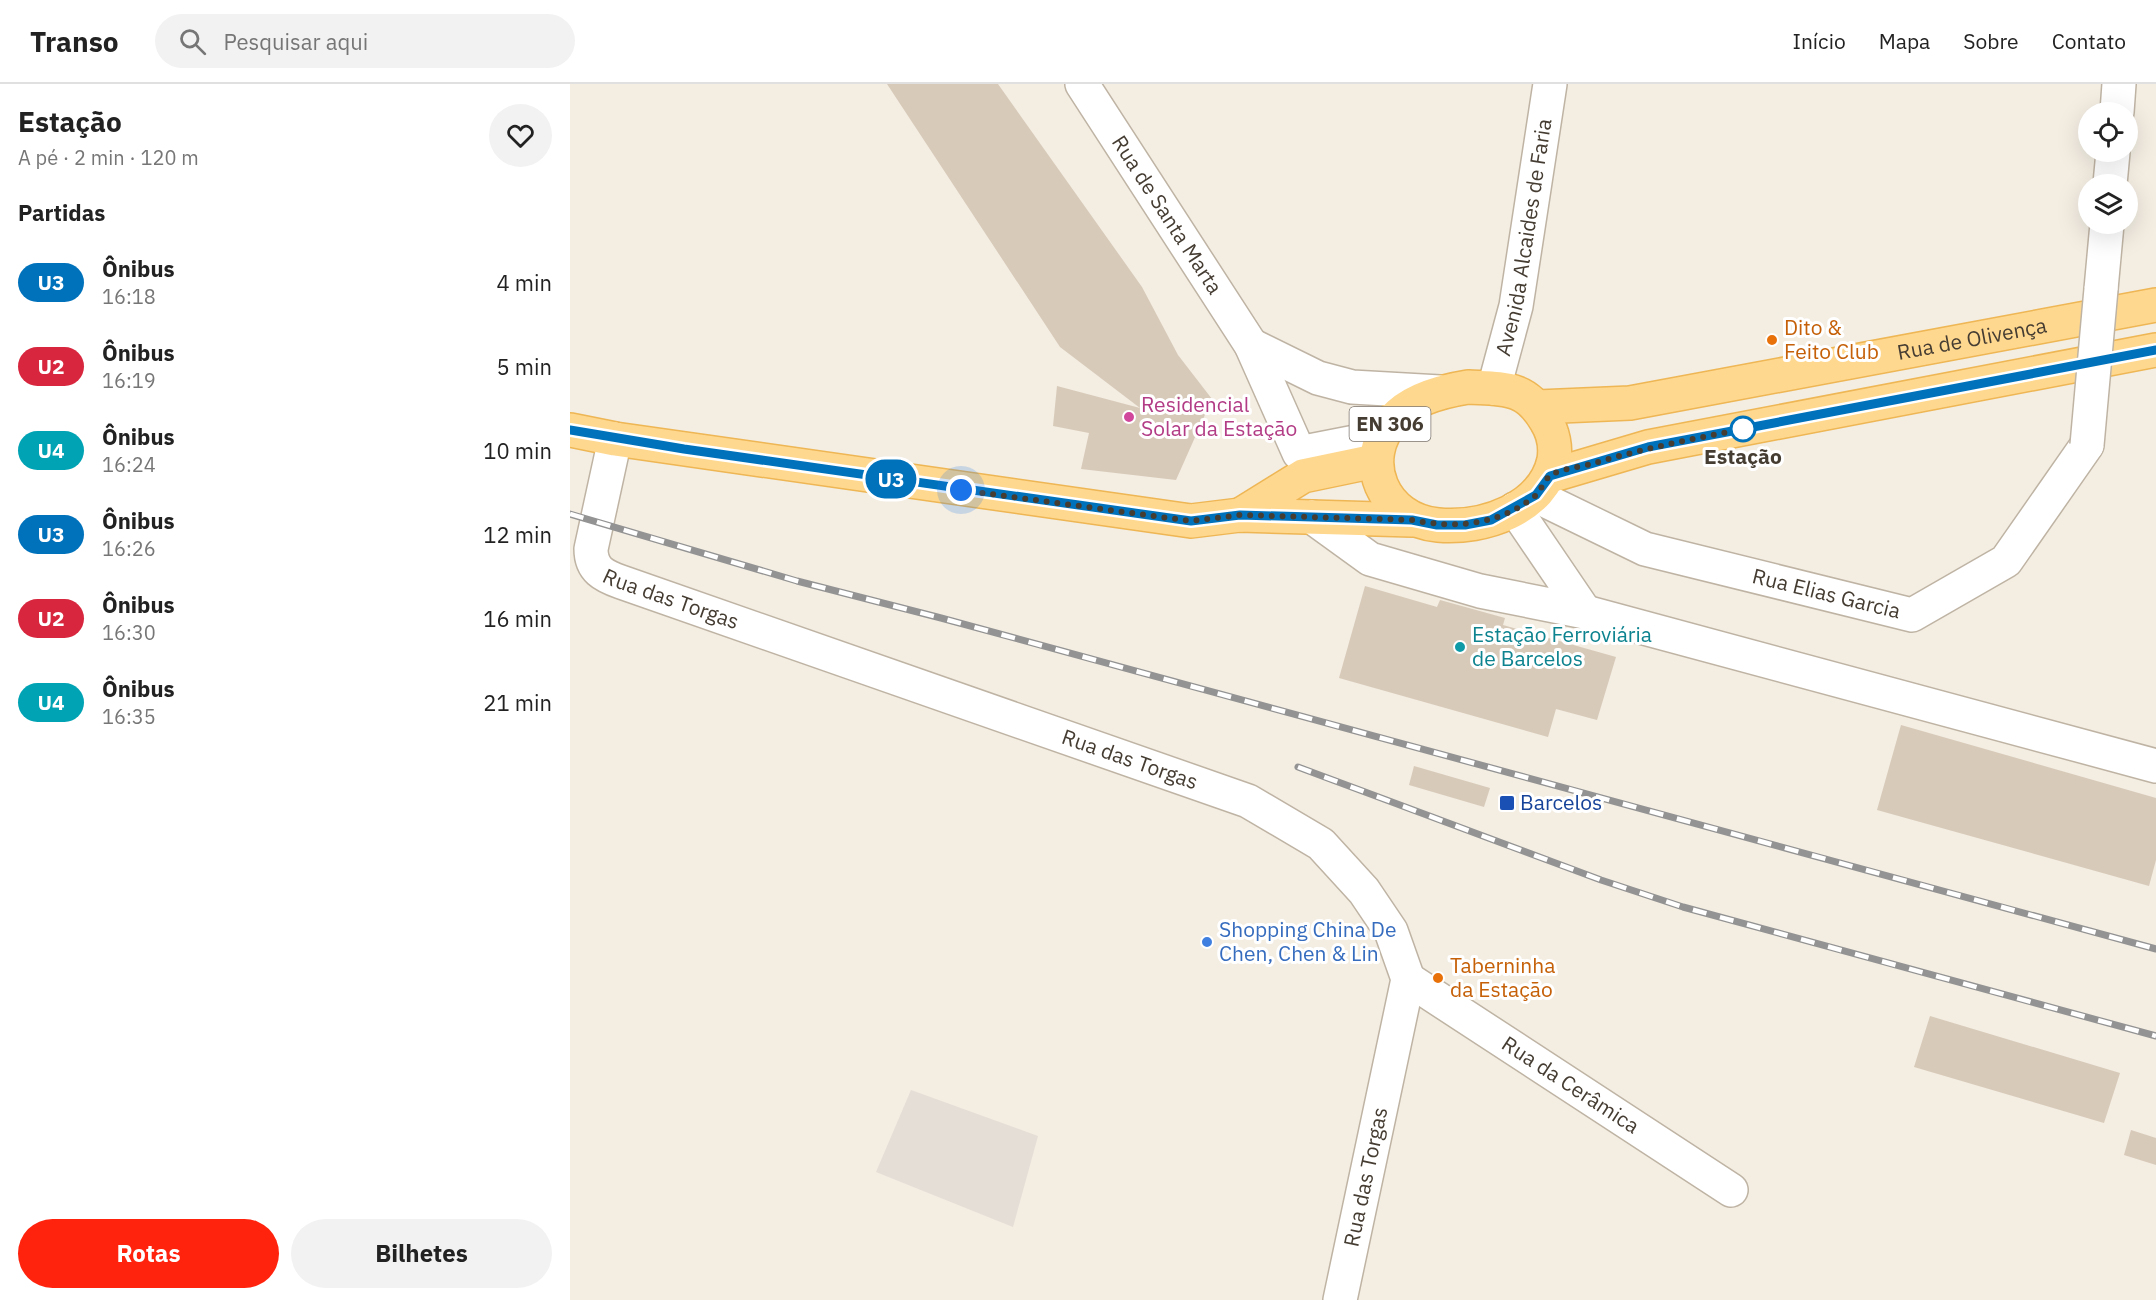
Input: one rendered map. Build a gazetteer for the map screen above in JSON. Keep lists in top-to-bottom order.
{
  "streets": {
    "main road": ["Rua de Olivença", "EN 306"],
    "street": [
      "Rua de Santa Marta",
      "Avenida Alcaides de Faria",
      "Rua Elias Garcia",
      "Rua das Torgas",
      "Rua da Cerâmica"
    ]
  },
  "crossings": [
    ["Rua de Santa Marta", "EN 306"],
    ["Avenida Alcaides de Faria", "Rua de Olivença"],
    ["Avenida Alcaides de Faria", "EN 306"],
    ["Avenida Alcaides de Faria", "Rua Elias Garcia"],
    ["Rua de Olivença", "EN 306"],
    ["Rua de Olivença", "Rua Elias Garcia"],
    ["EN 306", "Rua Elias Garcia"],
    ["EN 306", "Rua das Torgas"],
    ["Rua das Torgas", "Rua da Cerâmica"]
  ],
  "places": {
    "other": [
      "Dito & Feito Club",
      "Residencial Solar da Estação",
      "Estação",
      "Estação Ferroviária de Barcelos",
      "Shopping China De Chen, Chen & Lin",
      "Taberninha da Estação"
    ],
    "transit": ["Barcelos"]
  },
  "lines": ["bus line U3"],
  "page": {
    "header": "Transo",
    "search": "Pesquisar aqui",
    "nav": [
      "Início",
      "Mapa",
      "Sobre",
      "Contato"
    ],
    "heading": [
      ["Estação", "A pé · 2 min · 120 m"],
      "Partidas"
    ],
    "on_map": "U3",
    "list": [
      {
        "mark": "U3",
        "name": "Ônibus",
        "note": "16:18",
        "value": "4 min"
      },
      {
        "mark": "U2",
        "name": "Ônibus",
        "note": "16:19",
        "value": "5 min"
      },
      {
        "mark": "U4",
        "name": "Ônibus",
        "note": "16:24",
        "value": "10 min"
      },
      {
        "mark": "U3",
        "name": "Ônibus",
        "note": "16:26",
        "value": "12 min"
      },
      {
        "mark": "U2",
        "name": "Ônibus",
        "note": "16:30",
        "value": "16 min"
      },
      {
        "mark": "U4",
        "name": "Ônibus",
        "note": "16:35",
        "value": "21 min"
      }
    ],
    "buttons": ["Rotas", "Bilhetes"]
  }
}
